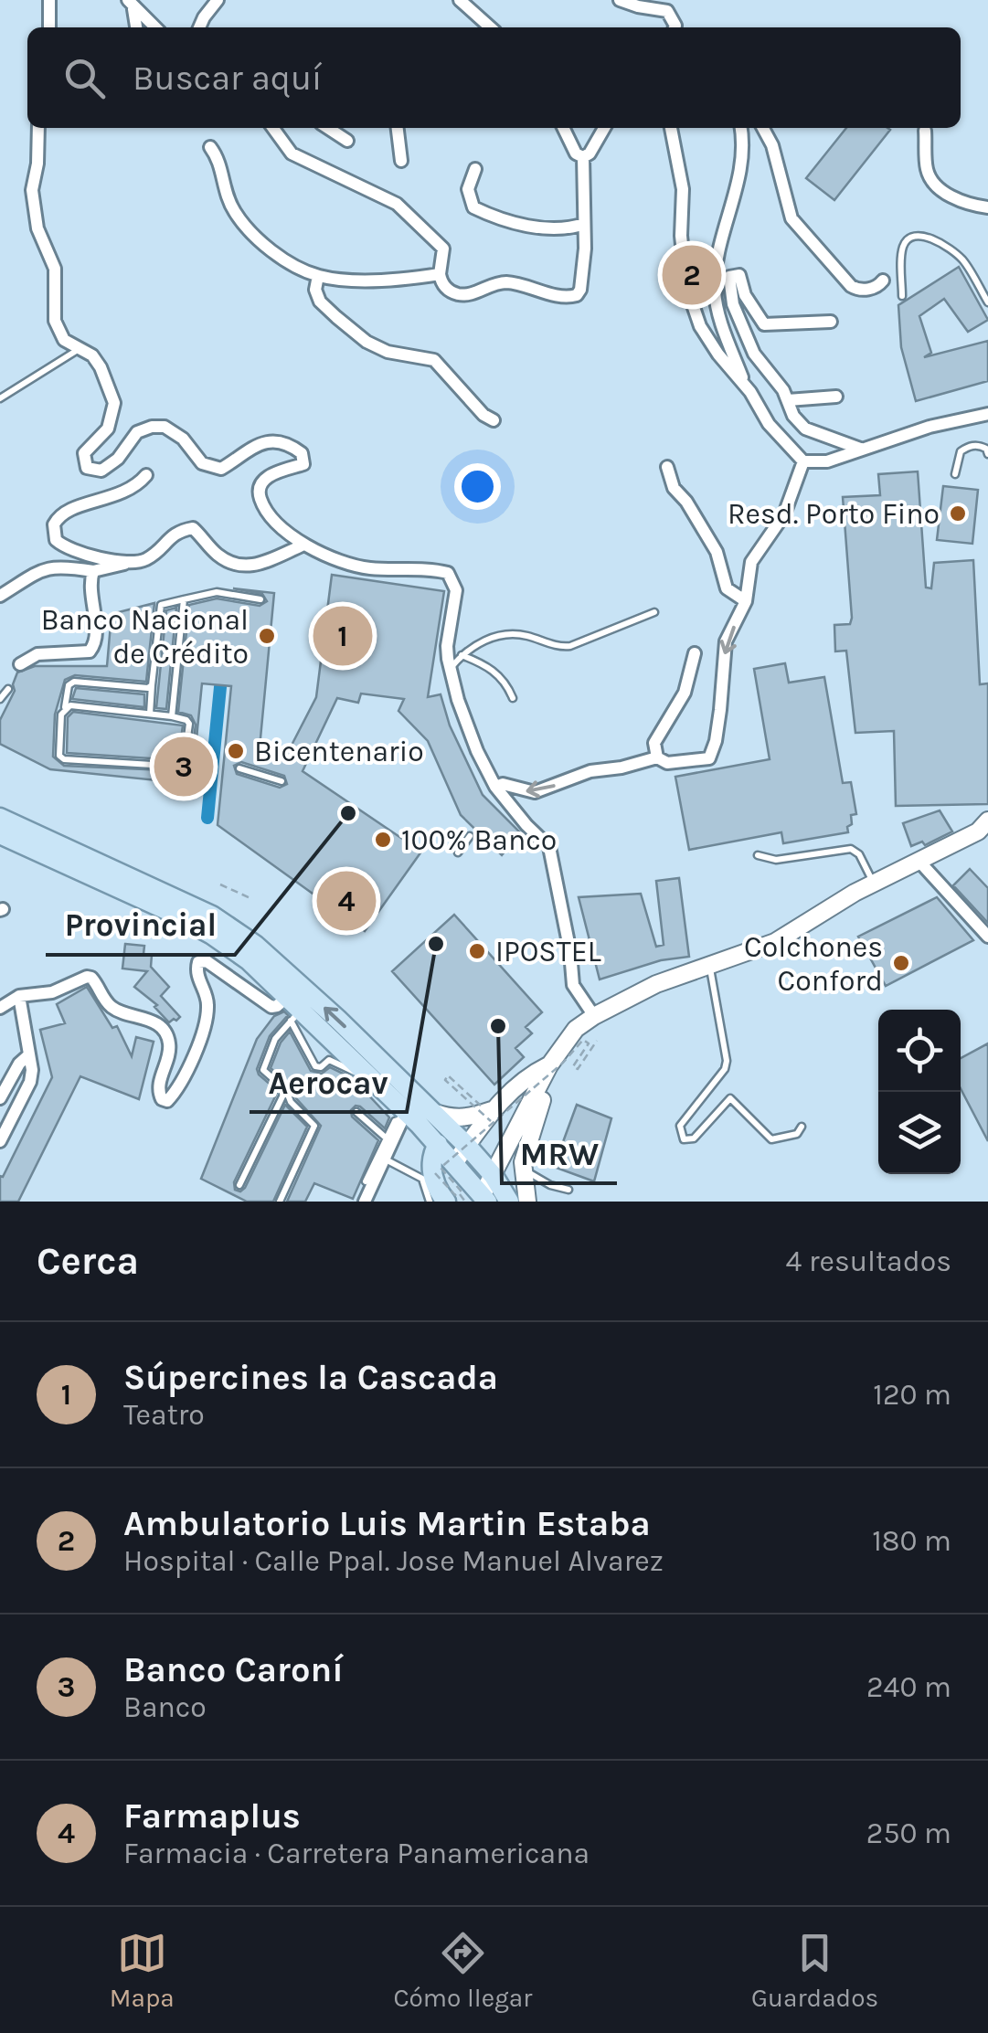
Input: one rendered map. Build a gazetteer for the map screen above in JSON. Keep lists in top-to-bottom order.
{
  "places": [
    "Resd. Porto Fino",
    "Banco Nacional de Crédito",
    "Bicentenario",
    "Provincial",
    "100% Banco",
    "Aerocav",
    "IPOSTEL",
    "Colchones Conford",
    "MRW"
  ],
  "page": {
    "search": "Buscar aquí",
    "pins": [
      "2",
      "1",
      "3",
      "4"
    ],
    "heading": ["Cerca", "4 resultados"],
    "list": [
      {
        "mark": "1",
        "name": "Súpercines la Cascada",
        "note": "Teatro",
        "value": "120 m"
      },
      {
        "mark": "2",
        "name": "Ambulatorio Luis Martin Estaba",
        "note": "Hospital · Calle Ppal. Jose Manuel Alvarez",
        "value": "180 m"
      },
      {
        "mark": "3",
        "name": "Banco Caroní",
        "note": "Banco",
        "value": "240 m"
      },
      {
        "mark": "4",
        "name": "Farmaplus",
        "note": "Farmacia · Carretera Panamericana",
        "value": "250 m"
      }
    ],
    "nav": ["Mapa", "Cómo llegar", "Guardados"]
  }
}
